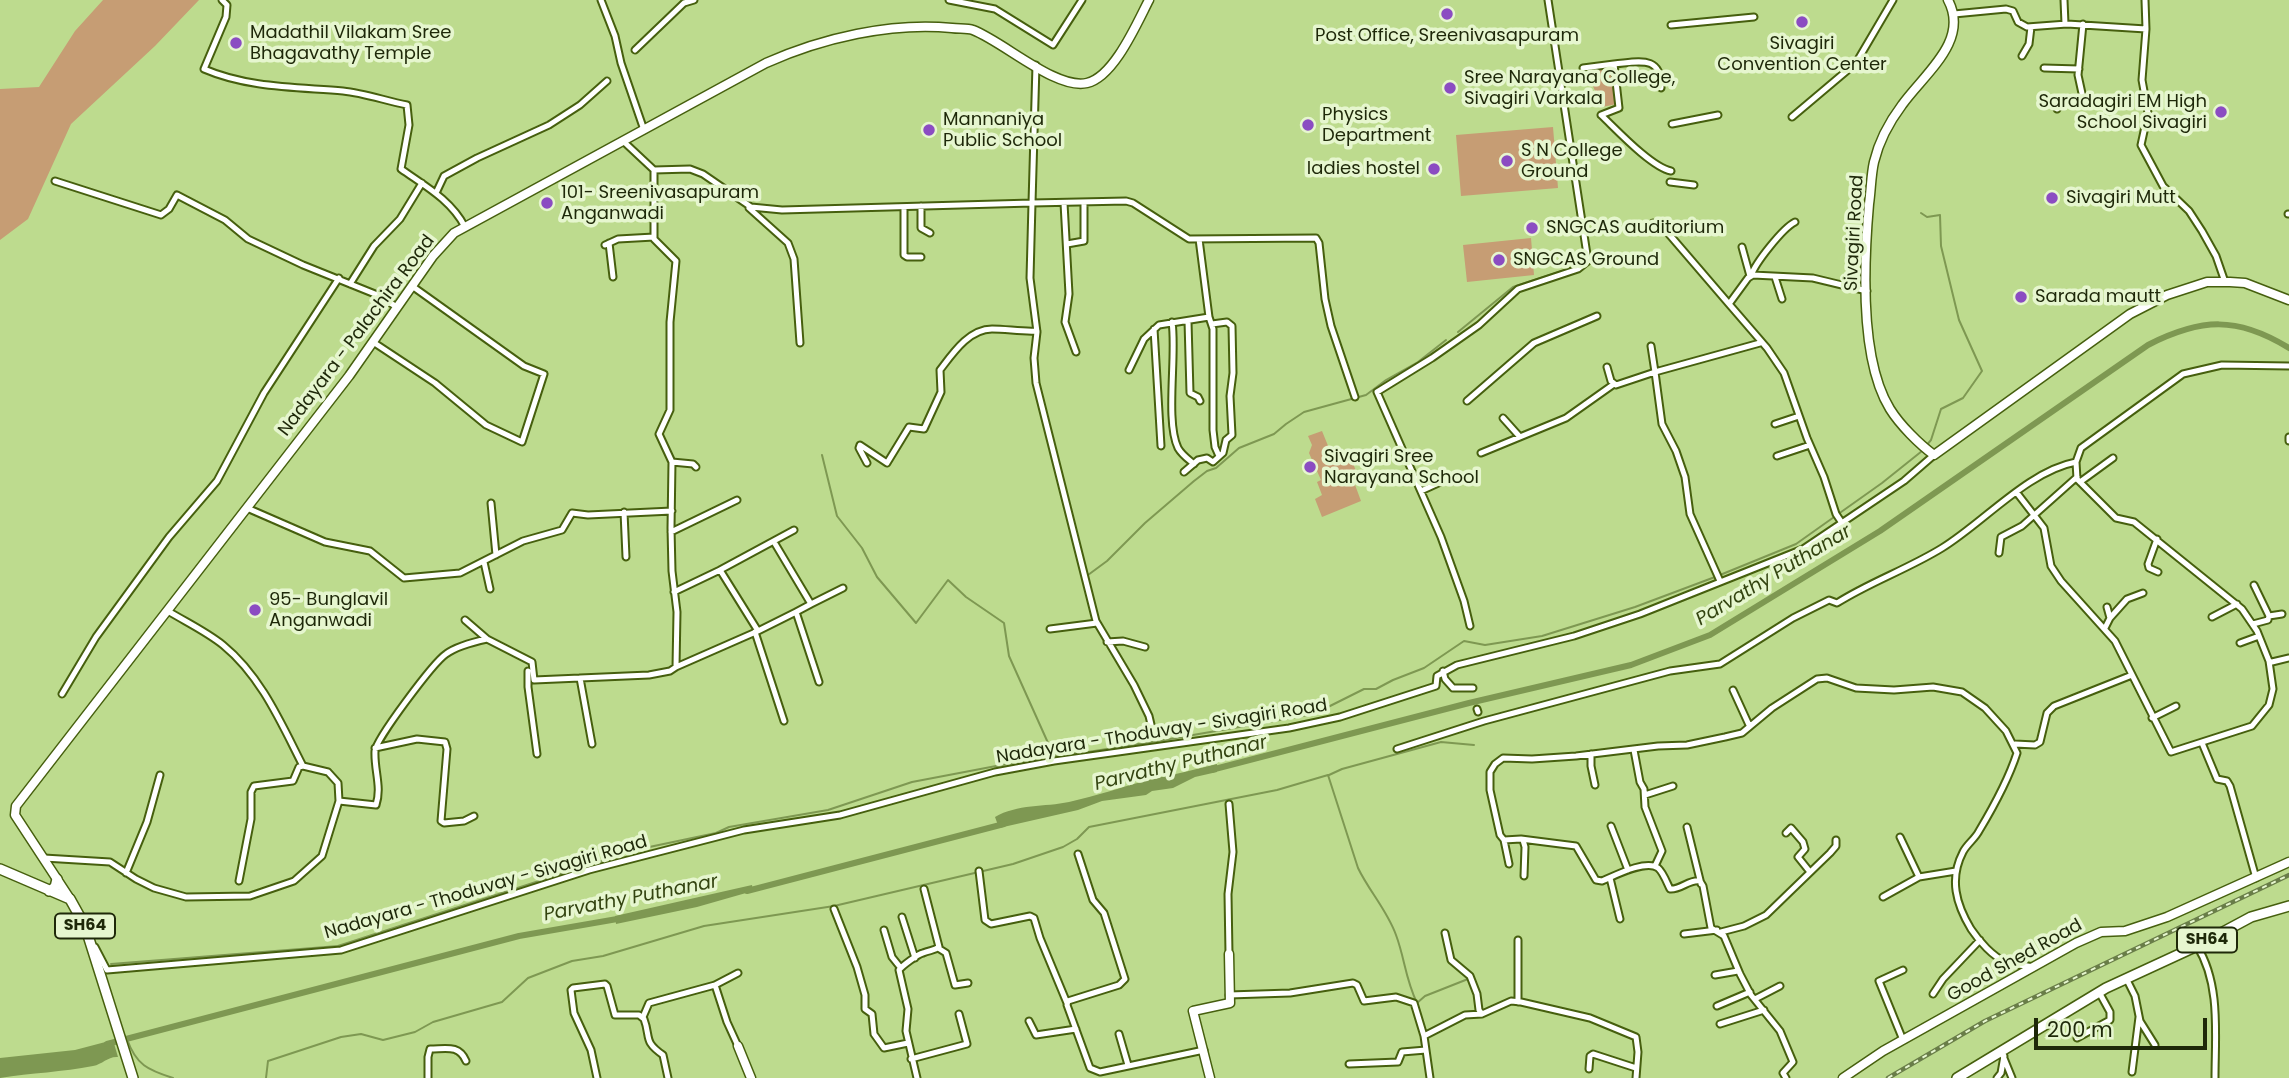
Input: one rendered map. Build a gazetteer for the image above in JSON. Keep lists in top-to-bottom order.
{
  "streets": {
    "main road": [
      "Sivagiri Road",
      "Nadayara - Palachira Road",
      "SH64",
      "Good Shed Road"
    ],
    "street": ["Nadayara - Thoduvay - Sivagiri Road"]
  },
  "crossings": [
    ["Sivagiri Road", "Nadayara - Thoduvay - Sivagiri Road"],
    ["Nadayara - Palachira Road", "SH64"],
    ["Nadayara - Thoduvay - Sivagiri Road", "SH64"]
  ],
  "water": ["Parvathy Puthanar"],
  "places": [
    "Post Office, Sreenivasapuram",
    "Sivagiri Convention Center",
    "Madathil Vilakam Sree Bhagavathy Temple",
    "Sree Narayana College, Sivagiri Varkala",
    "Saradagiri EM High School Sivagiri",
    "Physics Department",
    "Mannaniya Public School",
    "S N College Ground",
    "ladies hostel",
    "Sivagiri Mutt",
    "101- Sreenivasapuram Anganwadi",
    "SNGCAS auditorium",
    "SNGCAS Ground",
    "Sarada mautt",
    "Sivagiri Sree Narayana School",
    "95- Bunglavil Anganwadi"
  ],
  "scale_bar": "200 m"
}
